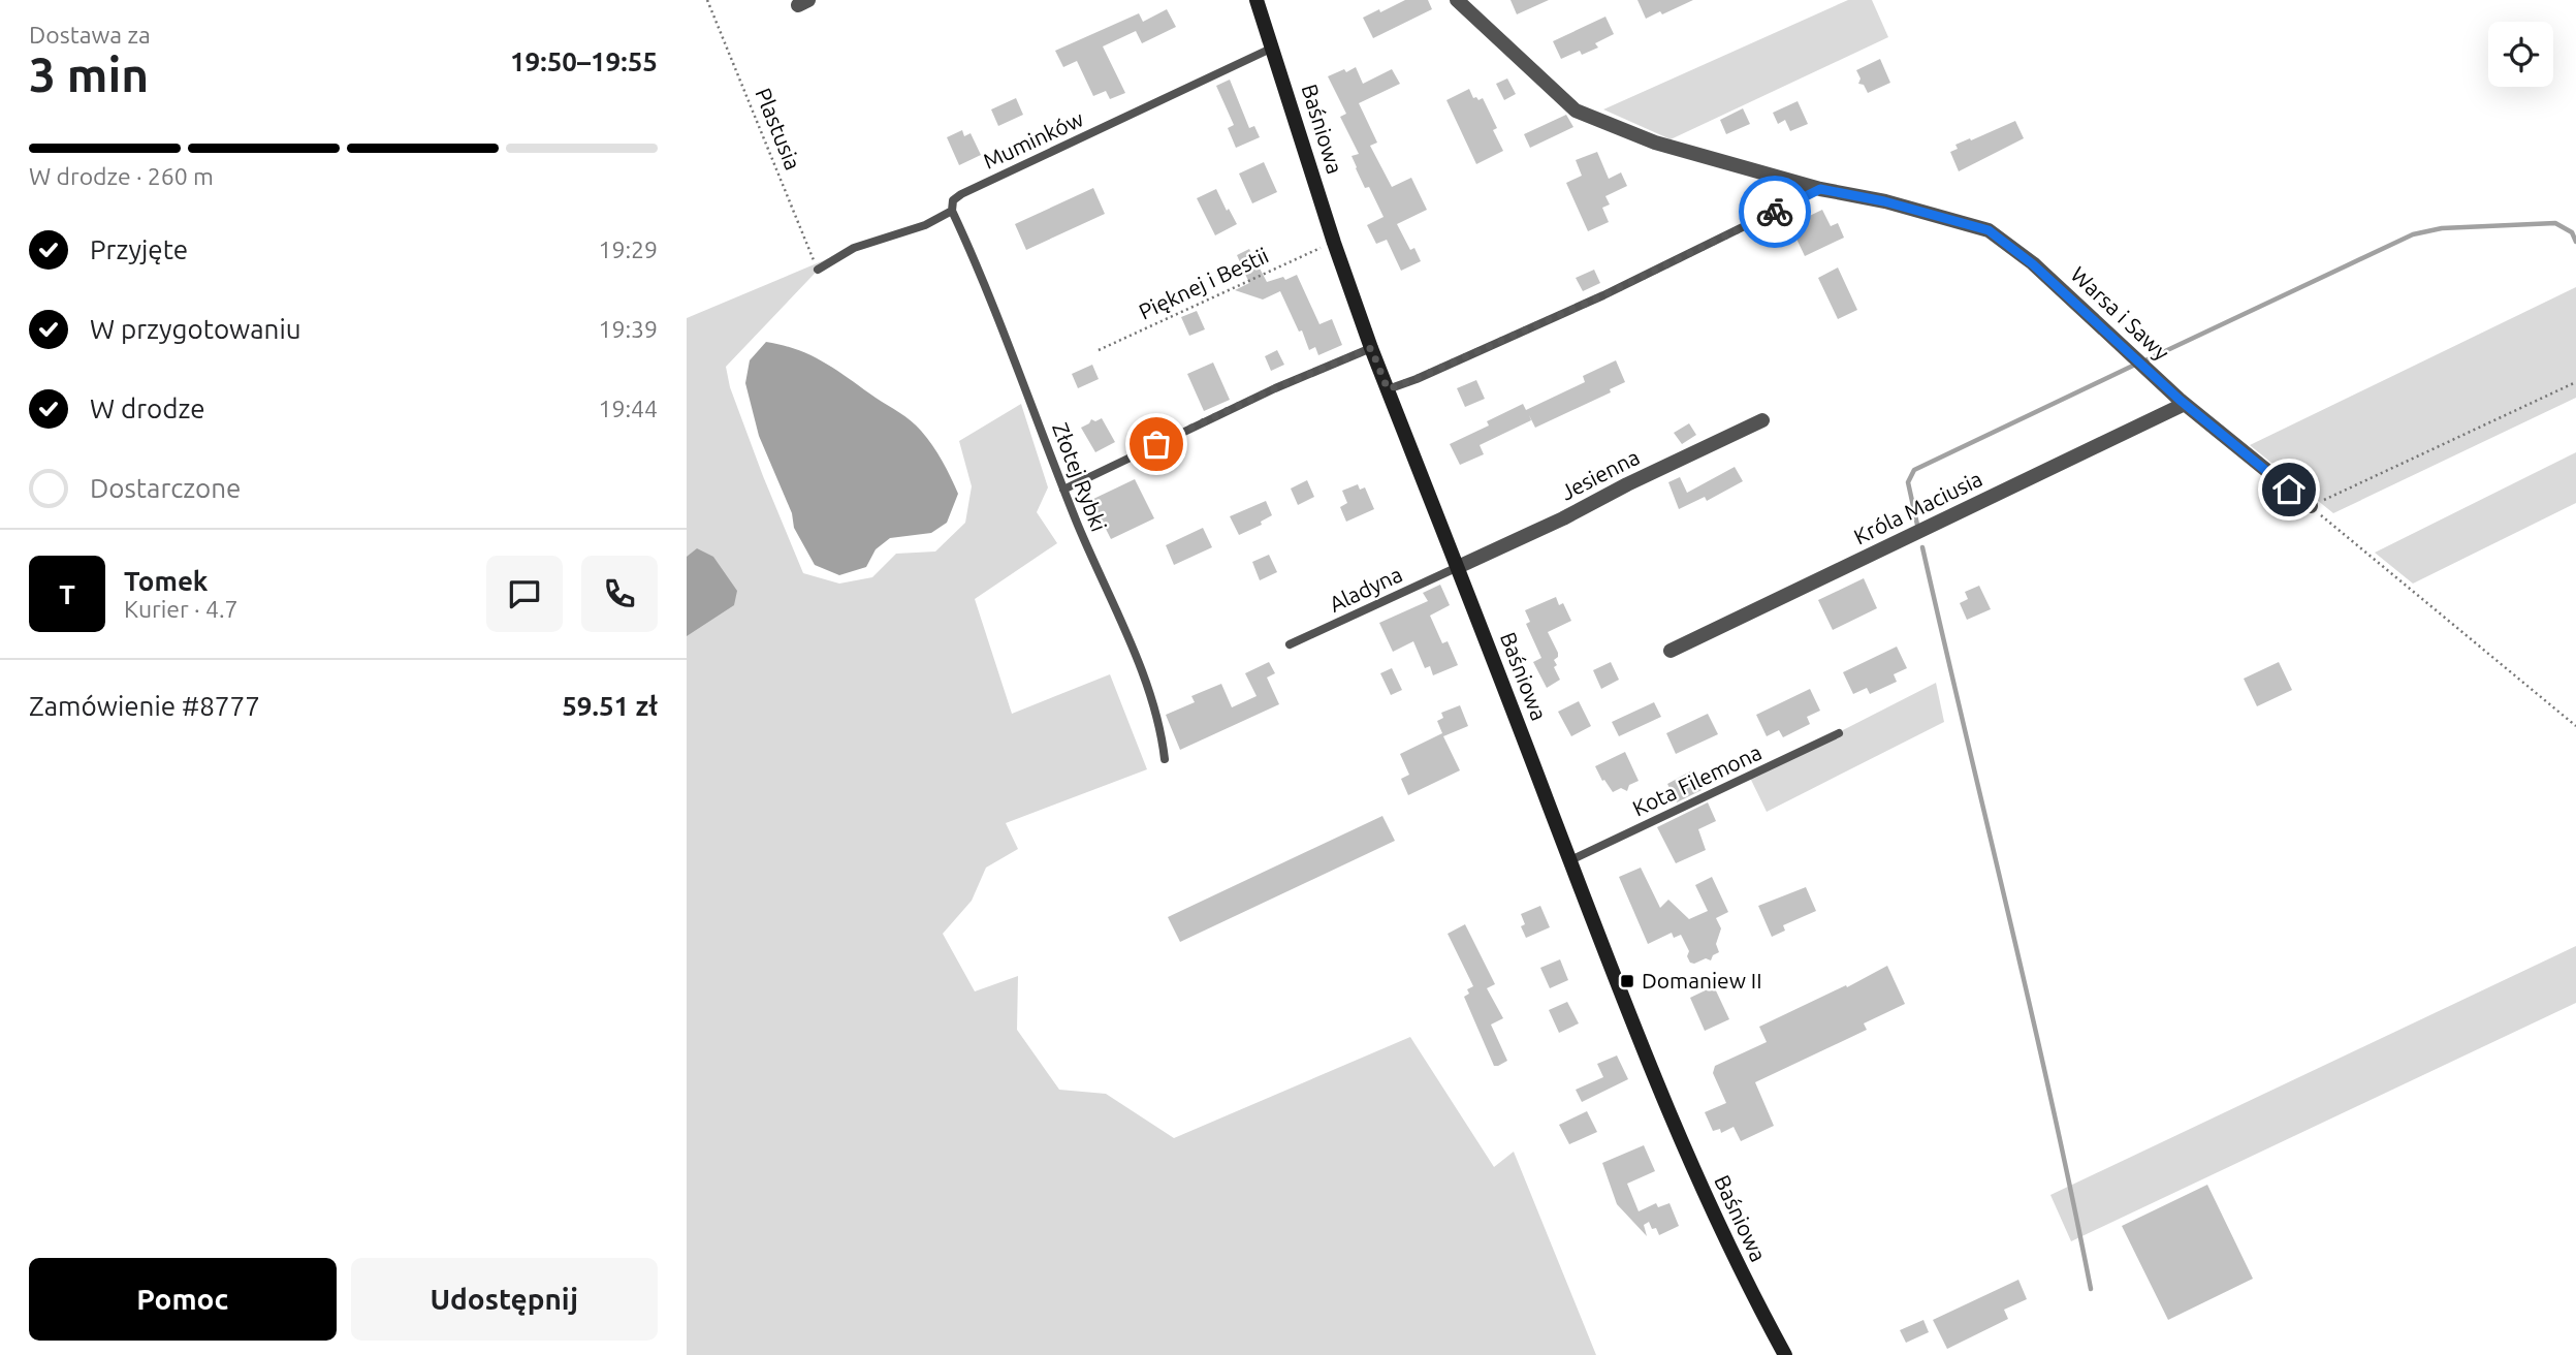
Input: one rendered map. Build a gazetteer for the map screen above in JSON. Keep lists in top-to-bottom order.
{
  "streets": {
    "main road": ["Baśniowa"],
    "street": ["Warsa i Sawy", "Jesienna", "Króla Maciusia"],
    "lane": [
      "Muminków",
      "Złotej Rybki",
      "Aladyna",
      "Kota Filemona"
    ],
    "path": ["Plastusia", "Pięknej i Bestii"]
  },
  "crossings": [
    ["Plastusia", "Muminków"],
    ["Baśniowa", "Muminków"],
    ["Baśniowa", "Jesienna"],
    ["Baśniowa", "Aladyna"],
    ["Baśniowa", "Kota Filemona"],
    ["Muminków", "Złotej Rybki"],
    ["Warsa i Sawy", "Króla Maciusia"],
    ["Jesienna", "Aladyna"]
  ],
  "places": {
    "transit": ["Domaniew II"]
  },
  "page": {
    "heading": ["3 min", "Dostawa za", "19:50–19:55"],
    "panel": [
      "Tomek",
      "Kurier · 4.7",
      "Zamówienie #8777",
      "59.51 zł"
    ],
    "bar": "W drodze · 260 m",
    "list": [
      ["Przyjęte", "19:29"],
      ["W przygotowaniu", "19:39"],
      ["W drodze", "19:44"],
      "Dostarczone"
    ],
    "round": "T",
    "buttons": ["Pomoc", "Udostępnij"]
  }
}
